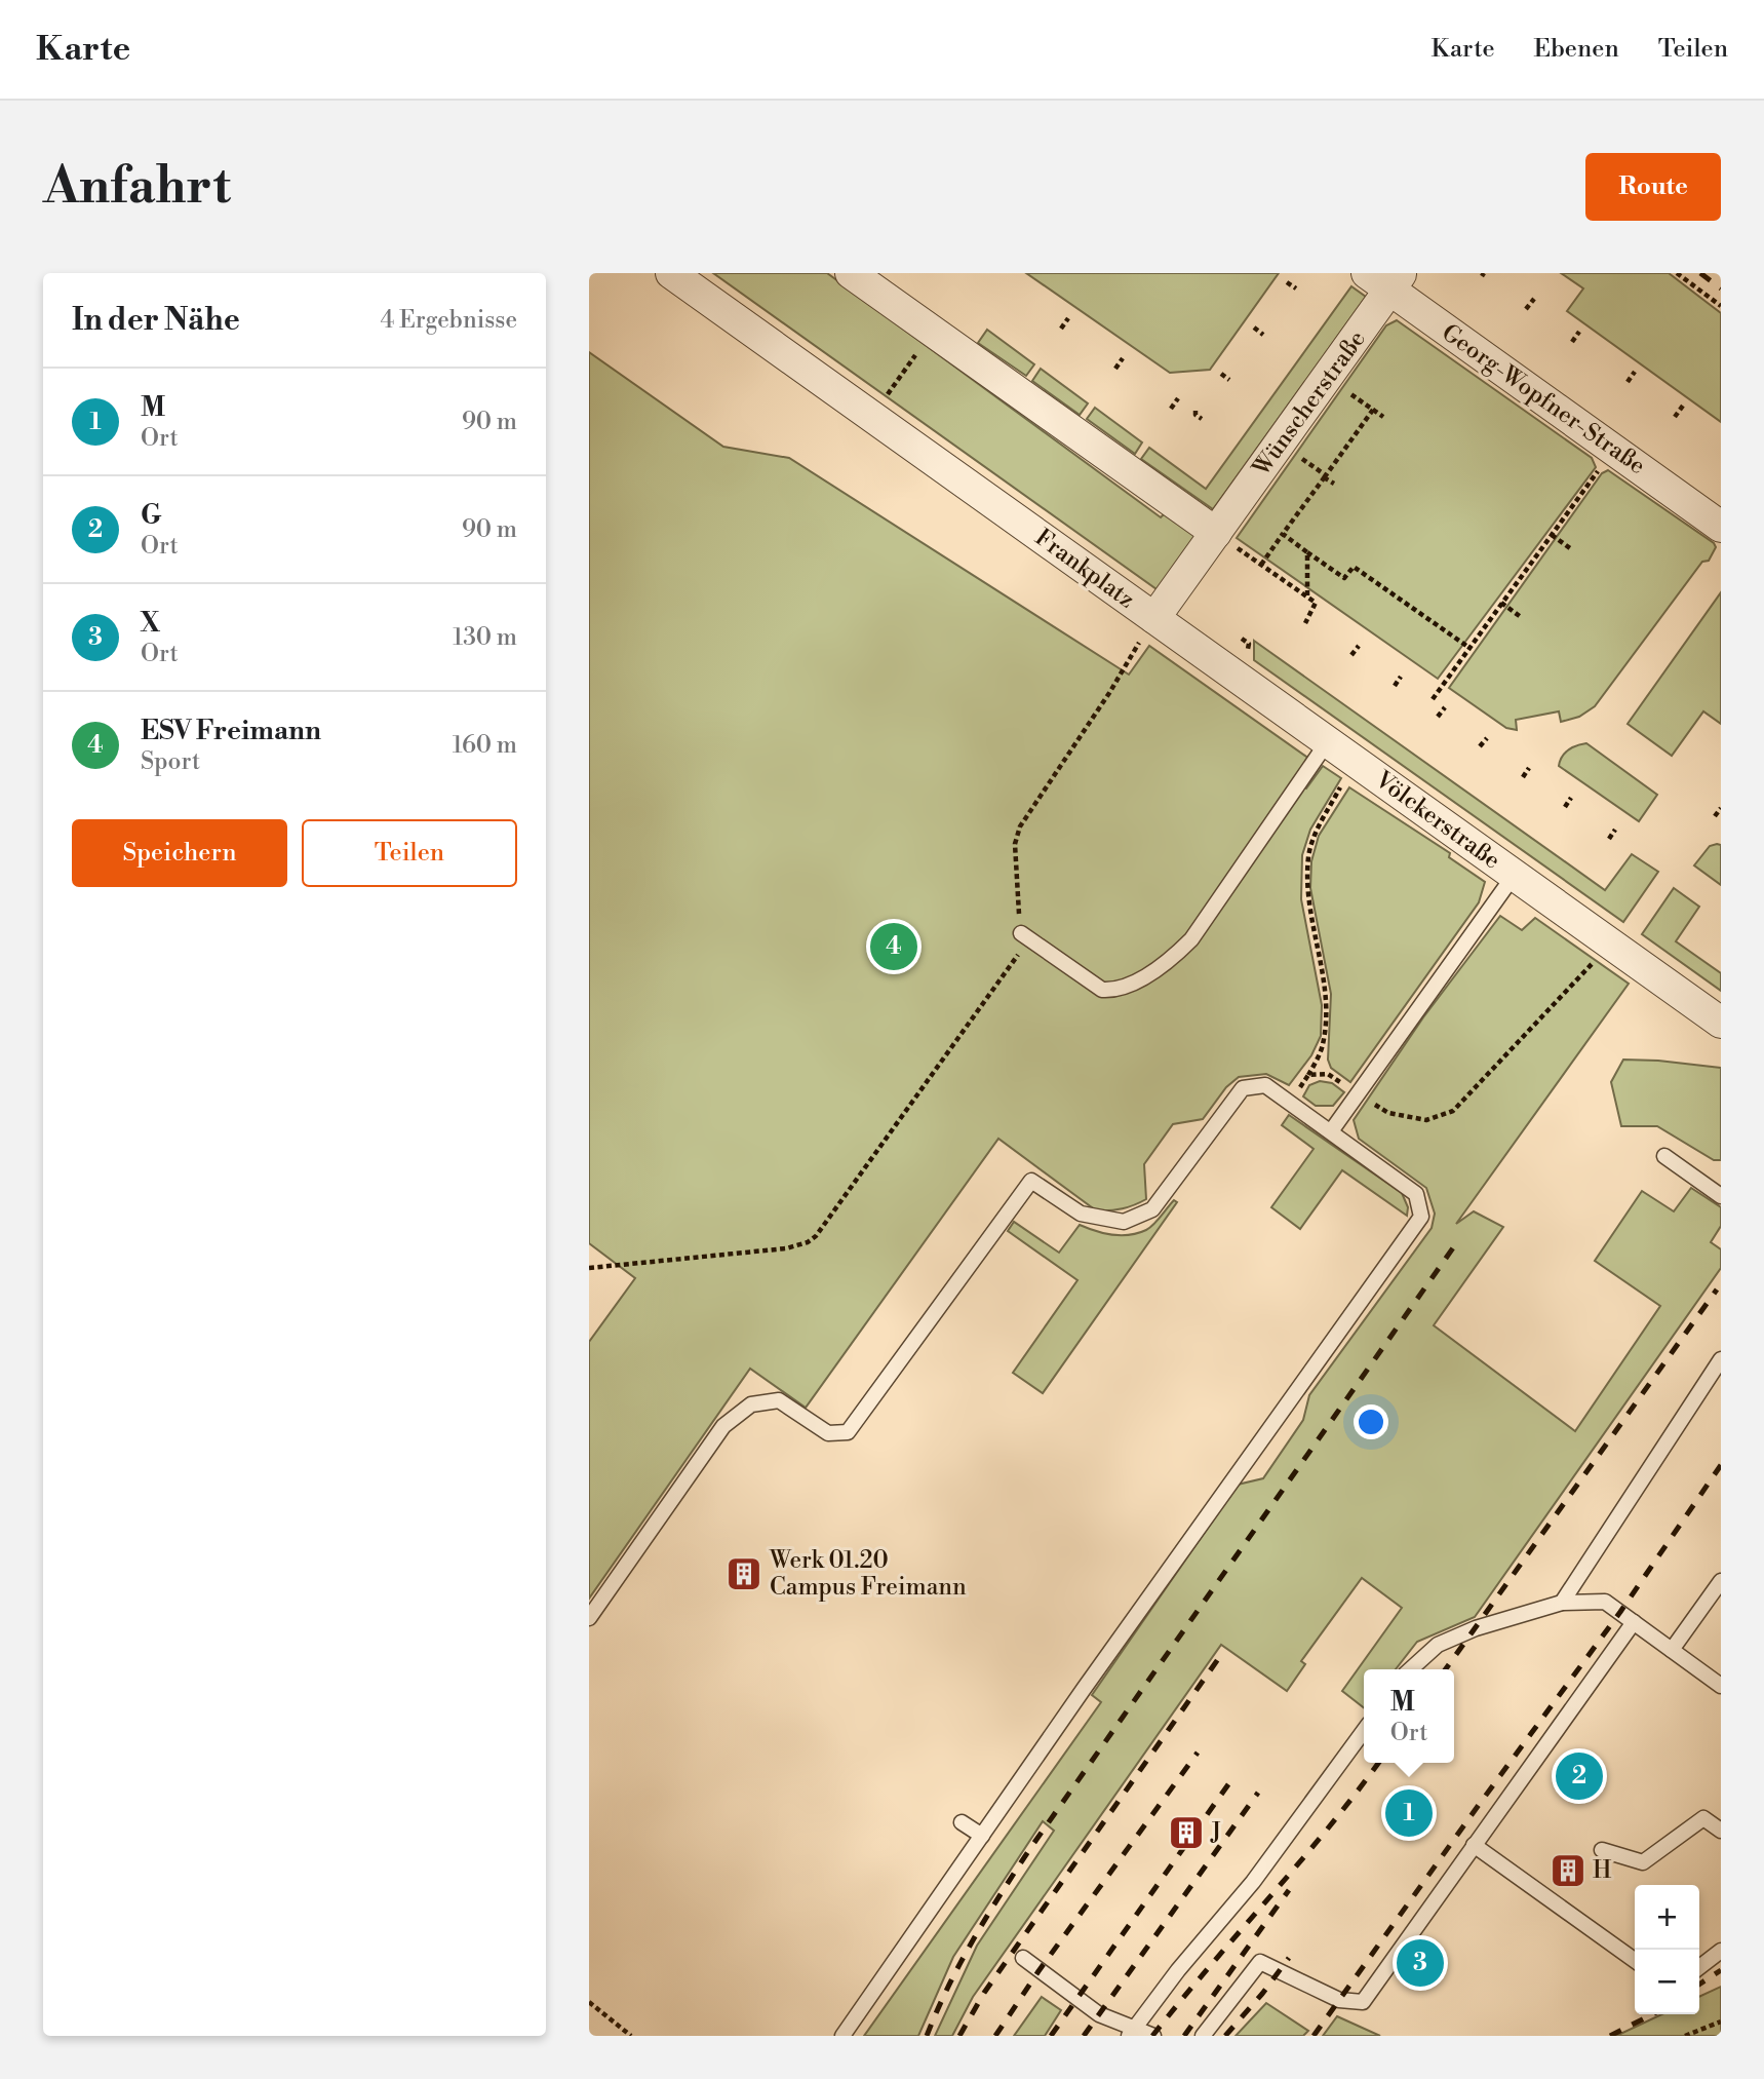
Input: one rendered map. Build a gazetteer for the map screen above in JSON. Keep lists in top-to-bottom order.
{
  "streets": {
    "street": [
      "Georg-Wopfner-Straße",
      "Wünscherstraße",
      "Frankplatz",
      "Völckerstraße"
    ]
  },
  "crossings": [
    ["Georg-Wopfner-Straße", "Wünscherstraße"],
    ["Wünscherstraße", "Frankplatz"],
    ["Frankplatz", "Völckerstraße"]
  ],
  "places": {
    "building": ["Werk 01.20 Campus Freimann", "J", "H"]
  },
  "page": {
    "header": "Karte",
    "nav": ["Karte", "Ebenen", "Teilen"],
    "buttons": [
      "Route",
      ["Speichern", "Teilen"]
    ],
    "title": "Anfahrt",
    "heading": ["In der Nähe", "4 Ergebnisse"],
    "list": [
      {
        "mark": "1",
        "name": "M",
        "note": "Ort",
        "value": "90 m"
      },
      {
        "mark": "2",
        "name": "G",
        "note": "Ort",
        "value": "90 m"
      },
      {
        "mark": "3",
        "name": "X",
        "note": "Ort",
        "value": "130 m"
      },
      {
        "mark": "4",
        "name": "ESV Freimann",
        "note": "Sport",
        "value": "160 m"
      }
    ],
    "pins": [
      "4",
      "2",
      "1",
      "3"
    ],
    "popup": ["M", "Ort"],
    "map_buttons": ["+", "−"]
  }
}
